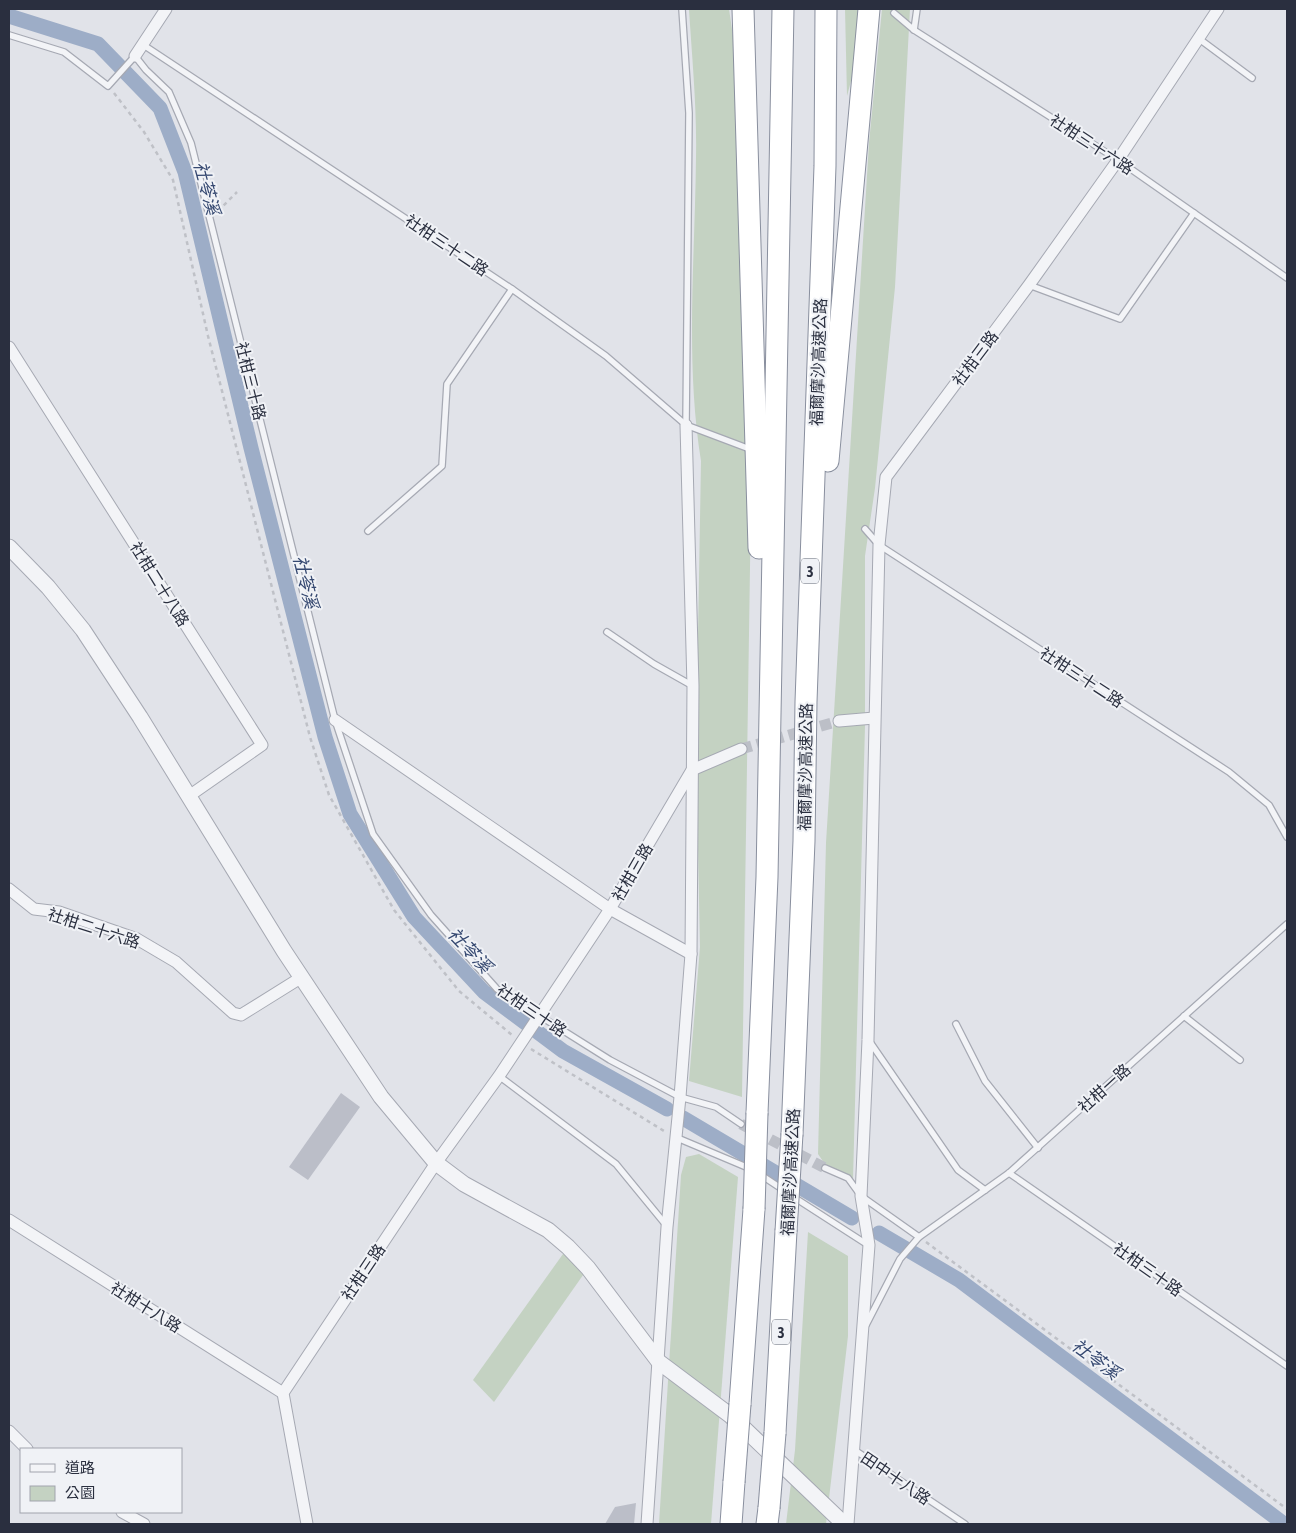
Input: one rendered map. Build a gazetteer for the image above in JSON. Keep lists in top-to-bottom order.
{
  "streets": {
    "highway": ["福爾摩沙高速公路", "3"],
    "street": [
      "社柑三路",
      "社柑二十八路",
      "社柑二十六路",
      "社柑十八路"
    ],
    "lane": [
      "社柑三十六路",
      "社柑三十二路",
      "社柑三十路",
      "社柑一路",
      "田中十八路"
    ]
  },
  "crossings": [
    ["社柑三十六路", "社柑三路"],
    ["社柑三十二路", "社柑三路"],
    ["社柑三路", "社柑三十路"],
    ["社柑三路", "社柑一路"],
    ["社柑三路", "社柑十八路"],
    ["社柑三路", "田中十八路"],
    ["社柑三十路", "社柑一路"]
  ],
  "water": ["社苓溪"],
  "legend": ["道路", "公園"]
}
